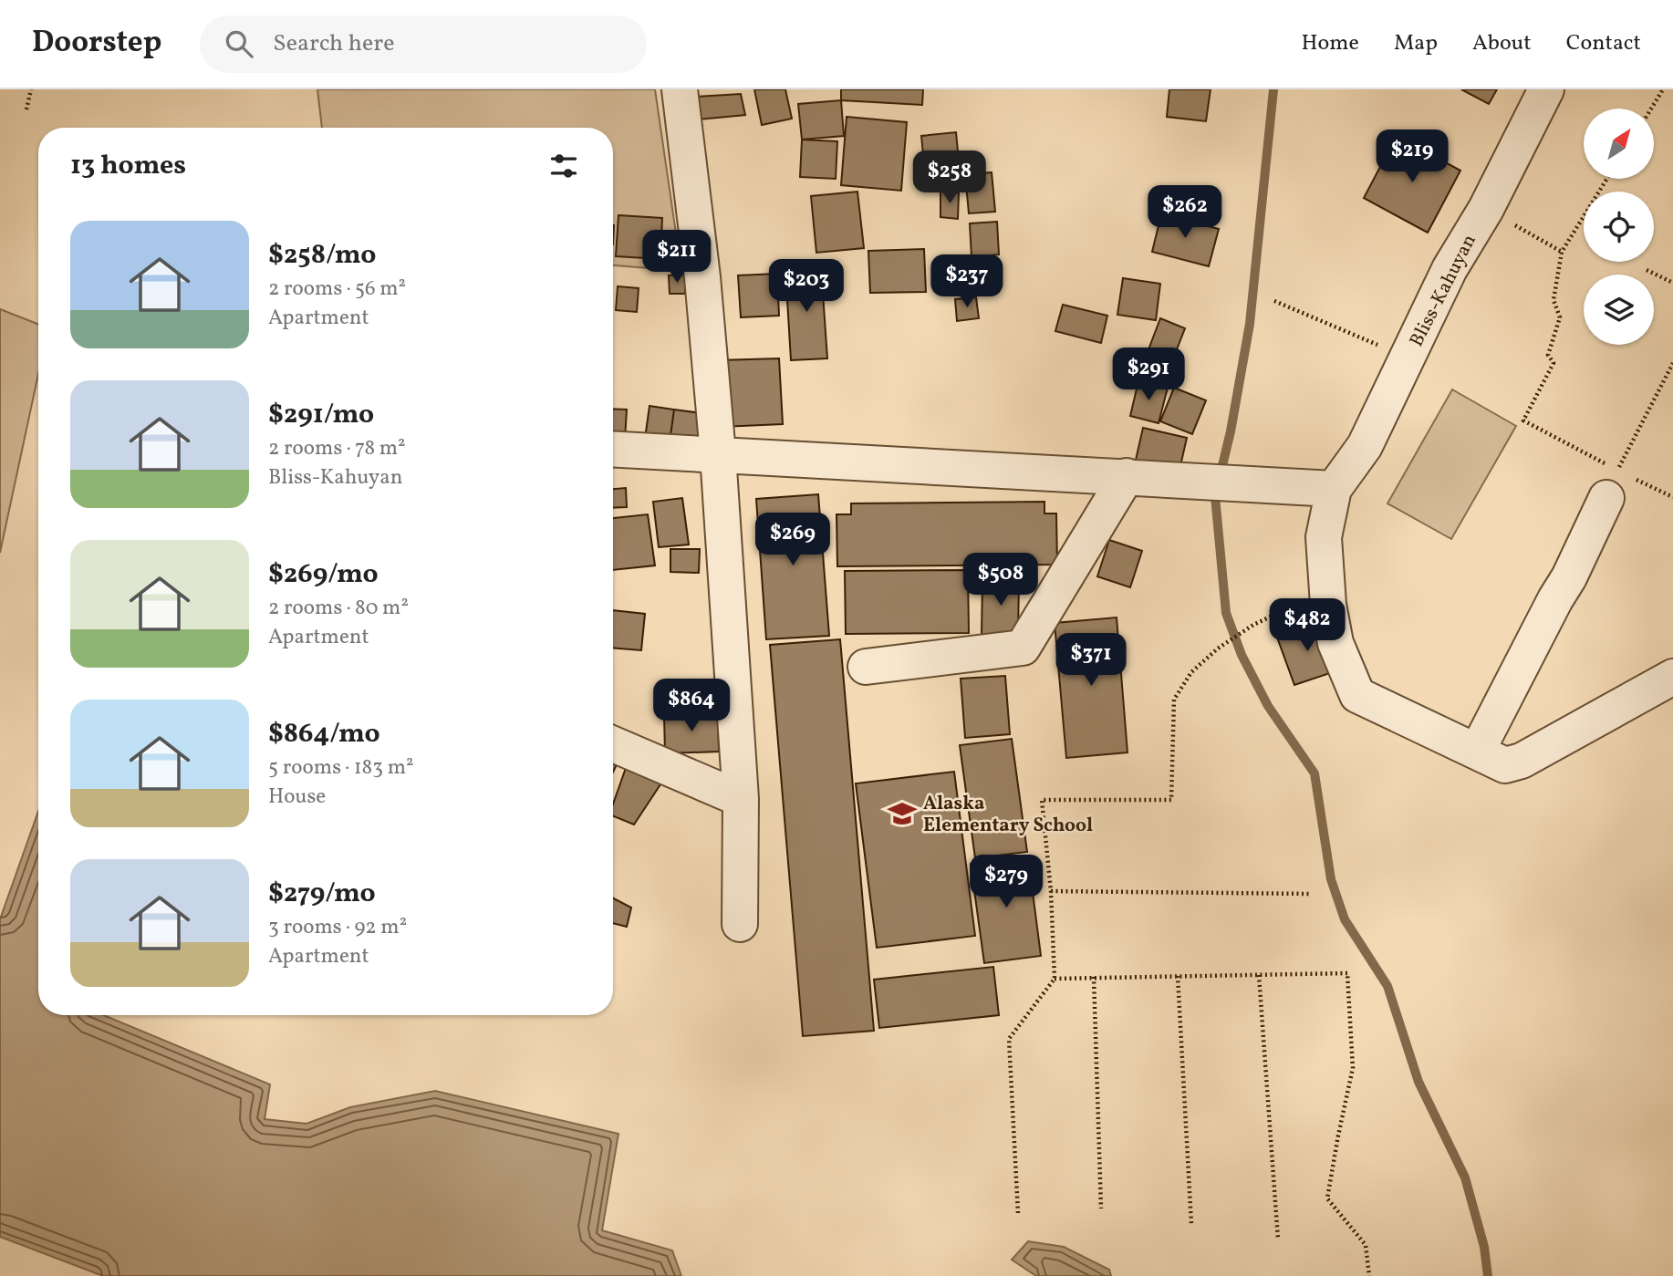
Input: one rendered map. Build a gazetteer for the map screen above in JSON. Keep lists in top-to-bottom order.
{
  "streets": {
    "street": ["Bliss-Kahuyan"]
  },
  "places": {
    "school or university": ["Alaska Elementary School"]
  },
  "north": "top right",
  "page": {
    "header": "Doorstep",
    "search": "Search here",
    "nav": [
      "Home",
      "Map",
      "About",
      "Contact"
    ],
    "heading": "13 homes",
    "price": [
      "$219",
      "$258",
      "$262",
      "$211",
      "$237",
      "$203",
      "$291",
      "$269",
      "$508",
      "$482",
      "$371",
      "$864",
      "$279"
    ],
    "list": [
      {
        "name": "$258/mo",
        "note": "2 rooms · 56 m² · Apartment"
      },
      {
        "name": "$291/mo",
        "note": "2 rooms · 78 m² · Bliss-Kahuyan"
      },
      {
        "name": "$269/mo",
        "note": "2 rooms · 80 m² · Apartment"
      },
      {
        "name": "$864/mo",
        "note": "5 rooms · 183 m² · House"
      },
      {
        "name": "$279/mo",
        "note": "3 rooms · 92 m² · Apartment"
      }
    ]
  }
}
